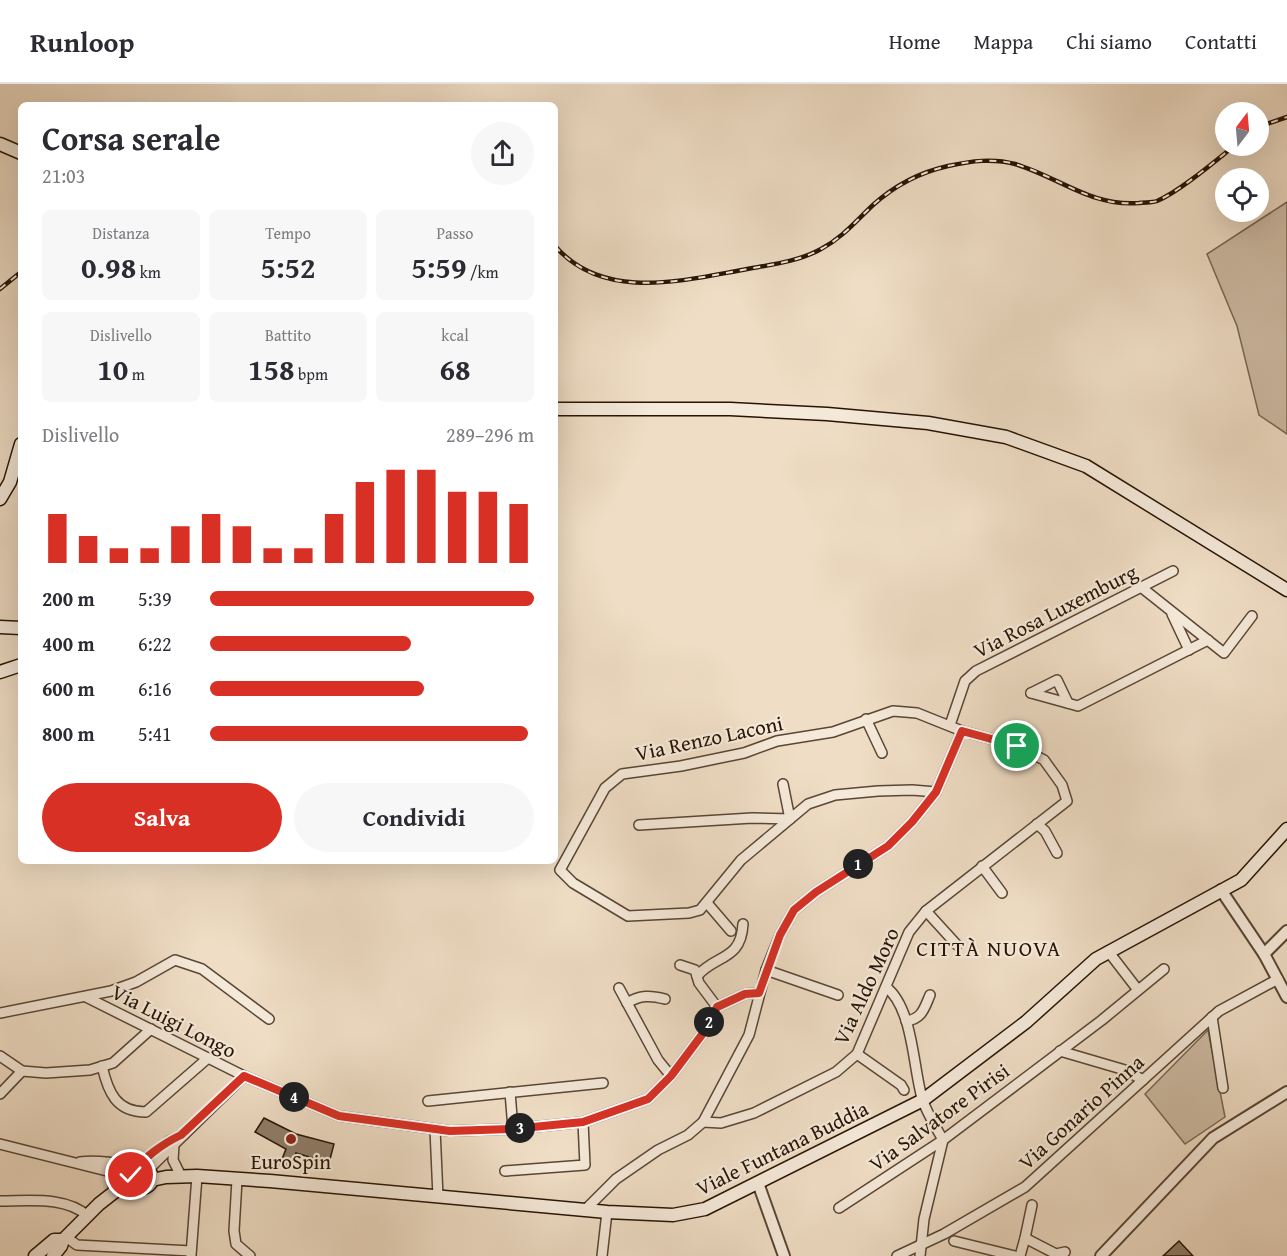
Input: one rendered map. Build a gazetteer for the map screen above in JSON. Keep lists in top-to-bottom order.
{
  "streets": {
    "main road": ["Viale Funtana Buddia"],
    "street": [
      "Via Rosa Luxemburg",
      "Via Renzo Laconi",
      "Via Aldo Moro",
      "Via Luigi Longo",
      "Via Gonario Pinna",
      "Via Salvatore Pirisi"
    ]
  },
  "districts": ["CITTÀ NUOVA"],
  "places": ["EuroSpin"],
  "north": "top",
  "page": {
    "header": "Runloop",
    "nav": [
      "Home",
      "Mappa",
      "Chi siamo",
      "Contatti"
    ],
    "heading": ["Corsa serale", "21:03"],
    "stats": [
      ["Distanza", "0.98 km"],
      ["Tempo", "5:52"],
      ["Passo", "5:59 /km"],
      ["Dislivello", "10 m"],
      ["Battito", "158 bpm"],
      ["kcal", "68"]
    ],
    "chart": ["Dislivello", "289–296 m"],
    "list": [
      {
        "name": "200 m",
        "note": "5:39"
      },
      {
        "name": "400 m",
        "note": "6:22"
      },
      {
        "name": "600 m",
        "note": "6:16"
      },
      {
        "name": "800 m",
        "note": "5:41"
      }
    ],
    "buttons": ["Salva", "Condividi"],
    "pins": [
      "1",
      "2",
      "4",
      "3"
    ]
  }
}
